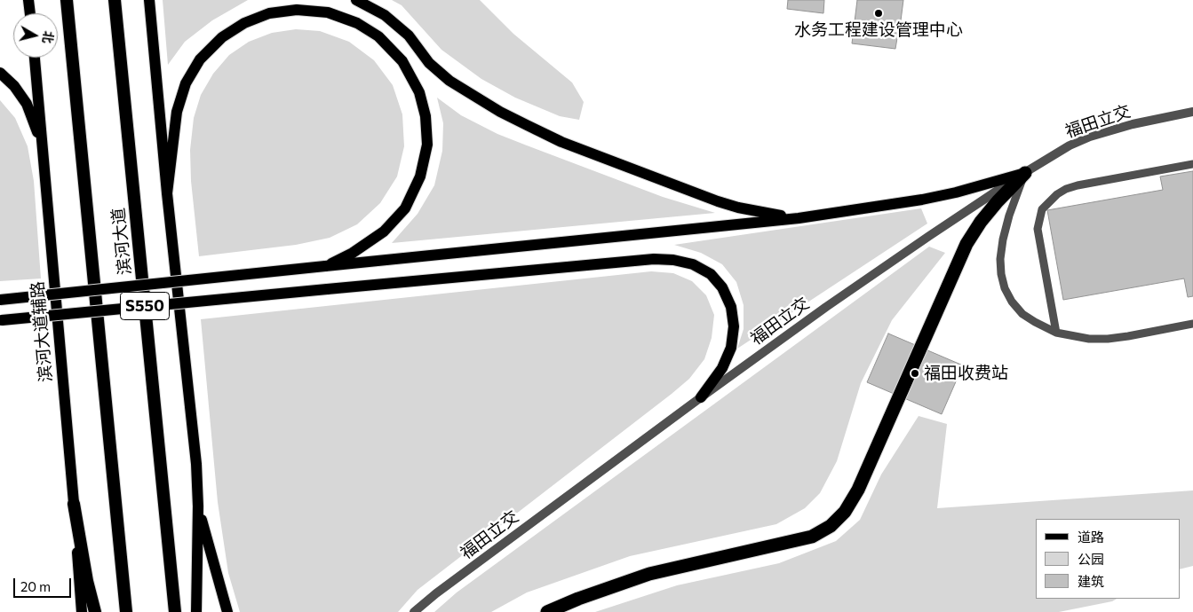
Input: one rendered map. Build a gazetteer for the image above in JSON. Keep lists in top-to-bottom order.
{
  "streets": {
    "highway": ["滨河大道", "S550"],
    "main road": ["滨河大道辅路"],
    "street": ["福田立交"]
  },
  "places": ["水务工程建设管理中心", "福田收费站"],
  "legend": ["道路", "公园", "建筑"],
  "scale_bar": "20 m",
  "north": "right"
}
